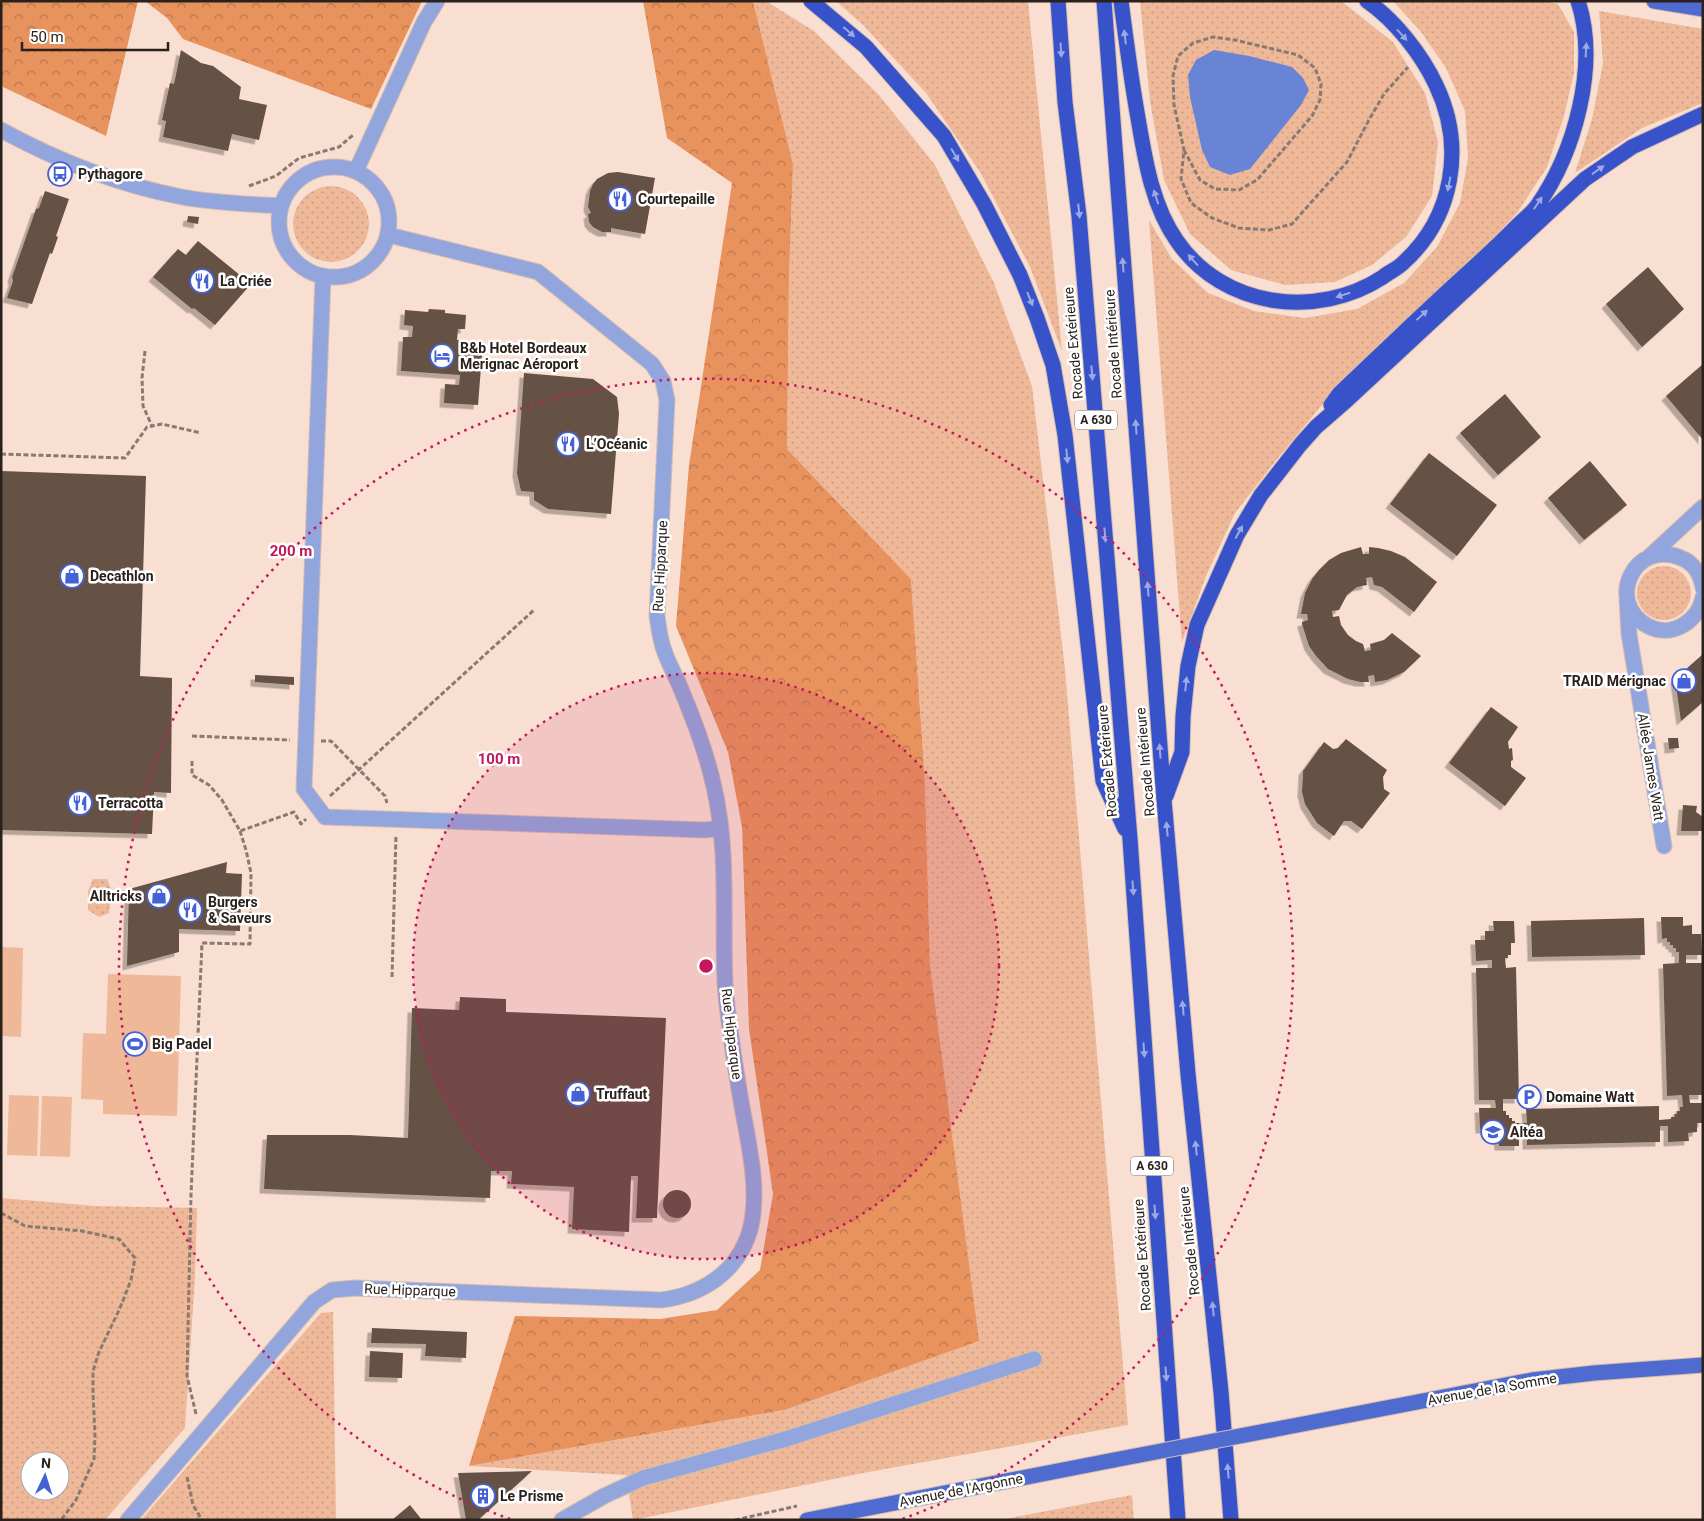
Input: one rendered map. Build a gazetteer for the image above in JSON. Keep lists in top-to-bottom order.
{
  "streets": {
    "highway": ["Rocade Extérieure", "Rocade Intérieure", "A 630"],
    "main road": ["Avenue de la Somme", "Avenue de l'Argonne"],
    "street": ["Rue Hipparque", "Allée James Watt"]
  },
  "crossings": [
    ["Avenue de la Somme", "Avenue de l'Argonne"]
  ],
  "places": {
    "bus stop": ["Pythagore"],
    "restaurant": [
      "Courtepaille",
      "La Criée",
      "L’Océanic",
      "Terracotta",
      "Burgers & Saveurs"
    ],
    "hotel": ["B&b Hotel Bordeaux Merignac Aéroport"],
    "shop": [
      "Decathlon",
      "TRAID Mérignac",
      "Alltricks",
      "Truffaut"
    ],
    "sports": ["Big Padel"],
    "parking": ["Domaine Watt"],
    "school or university": ["Altéa"],
    "building": ["Le Prisme"]
  },
  "scale_bar": "50 m",
  "north": "top",
  "rings": ["200 m", "100 m"]
}
